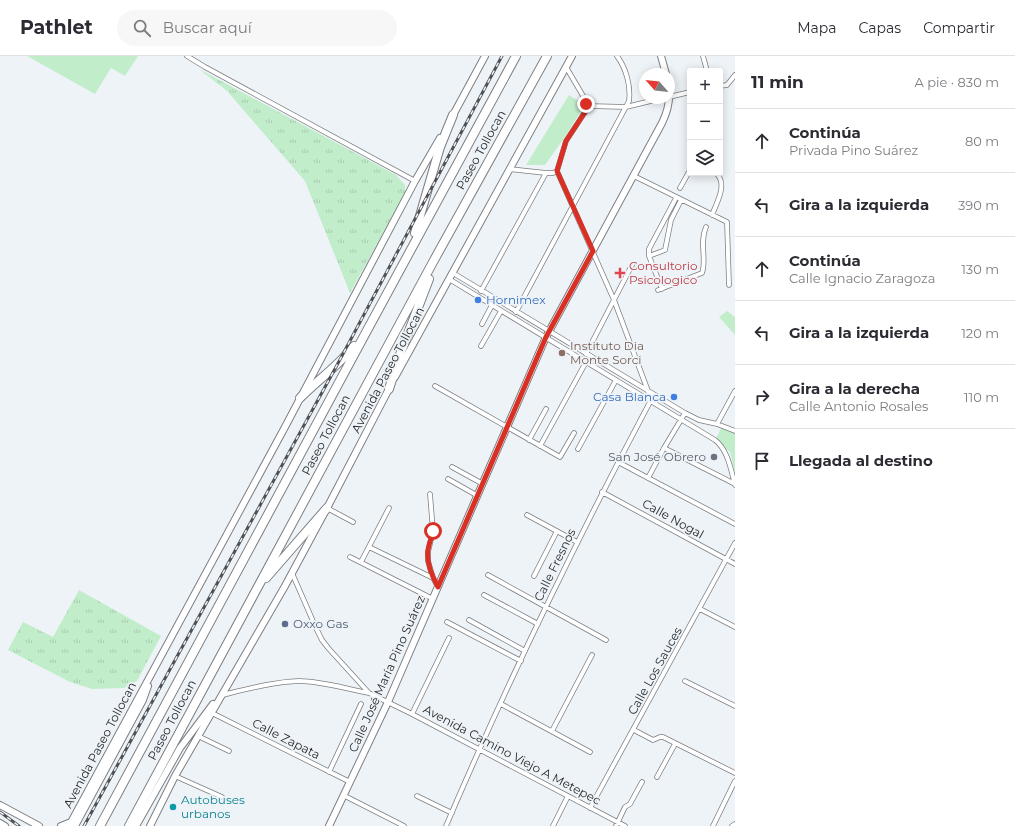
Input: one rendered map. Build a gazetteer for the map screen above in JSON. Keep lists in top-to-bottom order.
{
  "streets": {
    "highway": ["Paseo Tollocan"],
    "main road": ["Avenida Paseo Tollocan", "Calle José María Pino Suárez"],
    "street": [
      "Calle Nogal",
      "Calle Fresnos",
      "Calle Los Sauces",
      "Calle Zapata",
      "Avenida Camino Viejo A Metepec"
    ]
  },
  "crossings": [
    ["Avenida Paseo Tollocan", "Calle Zapata"],
    ["Calle Nogal", "Calle Fresnos"],
    ["Calle Nogal", "Calle Los Sauces"],
    ["Calle Fresnos", "Avenida Camino Viejo A Metepec"],
    ["Calle Los Sauces", "Avenida Camino Viejo A Metepec"],
    ["Calle José María Pino Suárez", "Calle Zapata"],
    ["Calle José María Pino Suárez", "Avenida Camino Viejo A Metepec"]
  ],
  "places": {
    "health": ["Consultorio Psicologico"],
    "other": [
      "Hornimex",
      "Instituto Dia Monte Sorci",
      "Casa Blanca",
      "San José Obrero",
      "Oxxo Gas",
      "Autobuses urbanos"
    ]
  },
  "north": "top left",
  "page": {
    "header": "Pathlet",
    "search": "Buscar aquí",
    "nav": ["Mapa", "Capas", "Compartir"],
    "heading": ["11 min", "A pie · 830 m"],
    "map_buttons": ["+", "−"],
    "list": [
      ["Continúa", "Privada Pino Suárez", "80 m"],
      ["Gira a la izquierda", "390 m"],
      ["Continúa", "Calle Ignacio Zaragoza", "130 m"],
      ["Gira a la izquierda", "120 m"],
      ["Gira a la derecha", "Calle Antonio Rosales", "110 m"],
      "Llegada al destino"
    ]
  }
}
